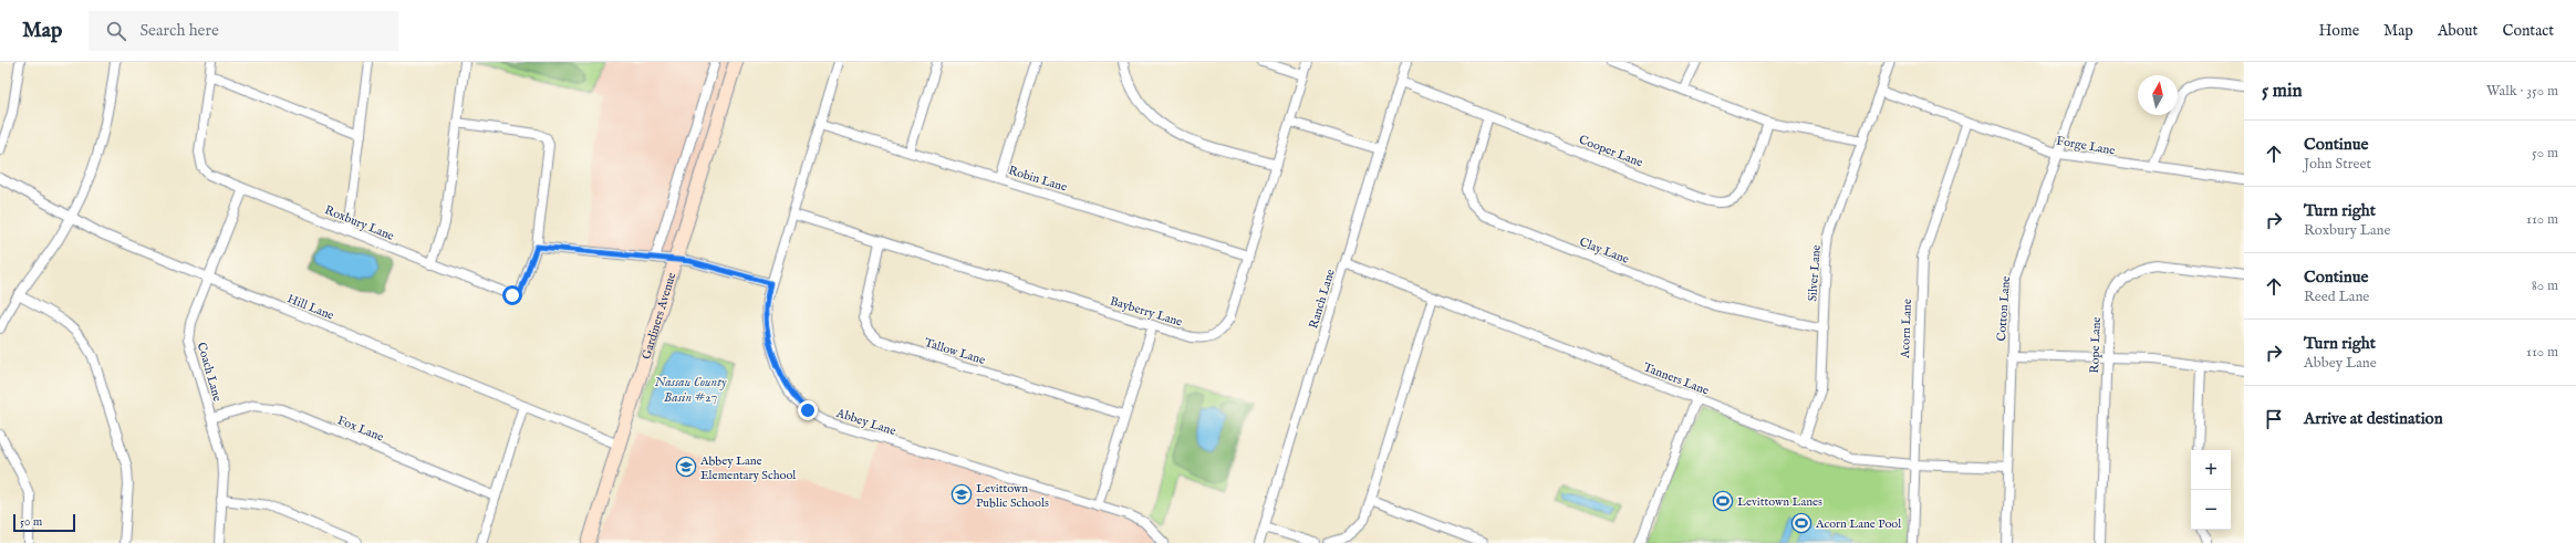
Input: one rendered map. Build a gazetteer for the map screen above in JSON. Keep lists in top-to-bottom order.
{
  "streets": {
    "main road": ["Gardiners Avenue"],
    "street": [
      "Forge Lane",
      "Cooper Lane",
      "Robin Lane",
      "Roxbury Lane",
      "Clay Lane",
      "Silver Lane",
      "Ranch Lane",
      "Hill Lane",
      "Cotton Lane",
      "Bayberry Lane",
      "Acorn Lane",
      "Rope Lane",
      "Tallow Lane",
      "Coach Lane",
      "Tanners Lane",
      "Abbey Lane",
      "Fox Lane"
    ]
  },
  "crossings": [
    ["Forge Lane", "Silver Lane"],
    ["Forge Lane", "Cotton Lane"],
    ["Forge Lane", "Acorn Lane"],
    ["Cooper Lane", "Clay Lane"],
    ["Cooper Lane", "Ranch Lane"],
    ["Robin Lane", "Bayberry Lane"],
    ["Robin Lane", "Abbey Lane"],
    ["Roxbury Lane", "Coach Lane"],
    ["Clay Lane", "Silver Lane"],
    ["Silver Lane", "Tanners Lane"],
    ["Ranch Lane", "Tanners Lane"],
    ["Hill Lane", "Gardiners Avenue"],
    ["Hill Lane", "Coach Lane"],
    ["Cotton Lane", "Tanners Lane"],
    ["Bayberry Lane", "Tallow Lane"],
    ["Bayberry Lane", "Abbey Lane"],
    ["Acorn Lane", "Tanners Lane"],
    ["Coach Lane", "Fox Lane"]
  ],
  "water": ["Nassau County Basin #27"],
  "places": {
    "school or university": ["Abbey Lane Elementary School", "Levittown Public Schools"],
    "sports": ["Levittown Lanes", "Acorn Lane Pool"]
  },
  "scale_bar": "50 m",
  "north": "top",
  "page": {
    "header": "Map",
    "search": "Search here",
    "nav": [
      "Home",
      "Map",
      "About",
      "Contact"
    ],
    "heading": ["5 min", "Walk · 350 m"],
    "list": [
      ["Continue", "John Street", "50 m"],
      ["Turn right", "Roxbury Lane", "110 m"],
      ["Continue", "Reed Lane", "80 m"],
      ["Turn right", "Abbey Lane", "110 m"],
      "Arrive at destination"
    ],
    "map_buttons": ["+", "−"],
    "scale": "50 m"
  }
}
